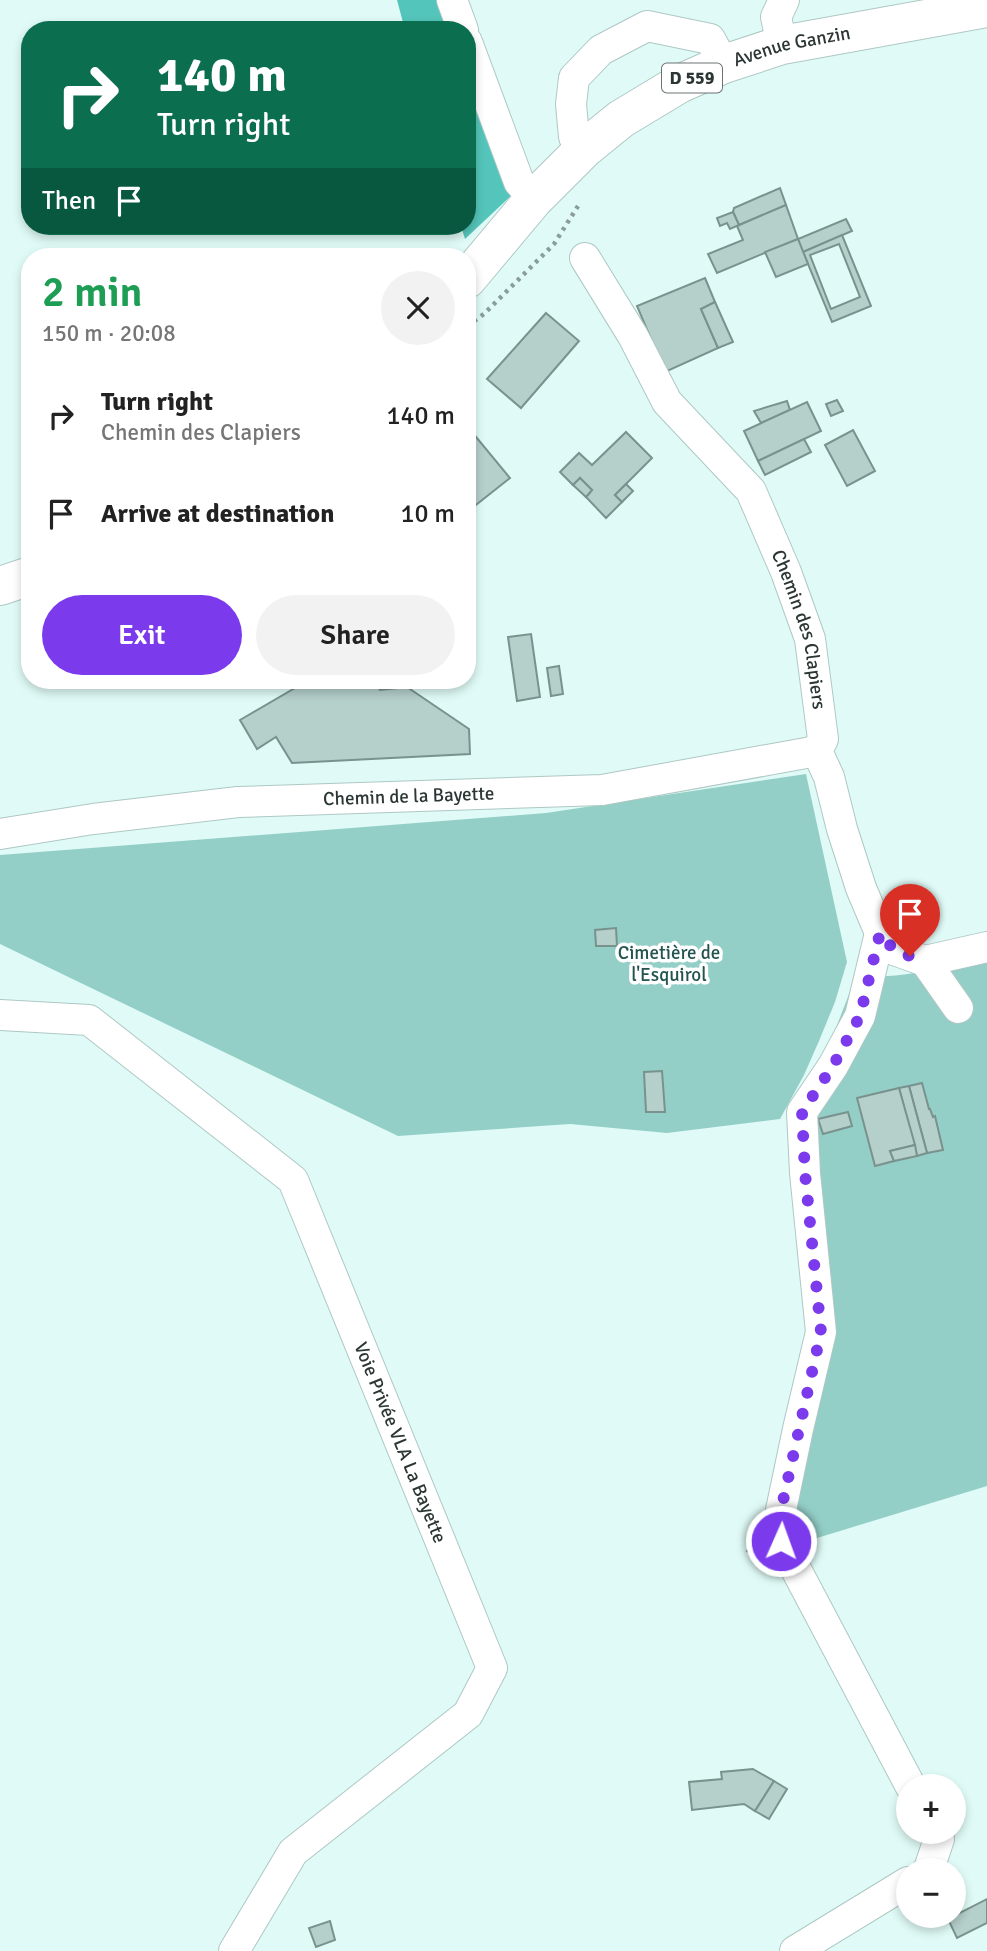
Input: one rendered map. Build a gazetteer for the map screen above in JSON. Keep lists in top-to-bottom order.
{
  "streets": {
    "main road": ["Avenue Ganzin", "D 559"],
    "street": ["Chemin des Clapiers", "Chemin de la Bayette", "Voie Privée VLA La Bayette"]
  },
  "crossings": [
    ["Chemin des Clapiers", "Chemin de la Bayette"]
  ],
  "parks": ["Cimetière de l'Esquirol"],
  "page": {
    "turn": ["140 m", "Turn right"],
    "then": "Then",
    "heading": ["2 min", "150 m · 20:08"],
    "list": [
      {
        "name": "Turn right",
        "note": "Chemin des Clapiers",
        "value": "140 m"
      },
      {
        "name": "Arrive at destination",
        "value": "10 m"
      }
    ],
    "buttons": ["Exit", "Share"],
    "map_buttons": ["+", "−"]
  }
}
